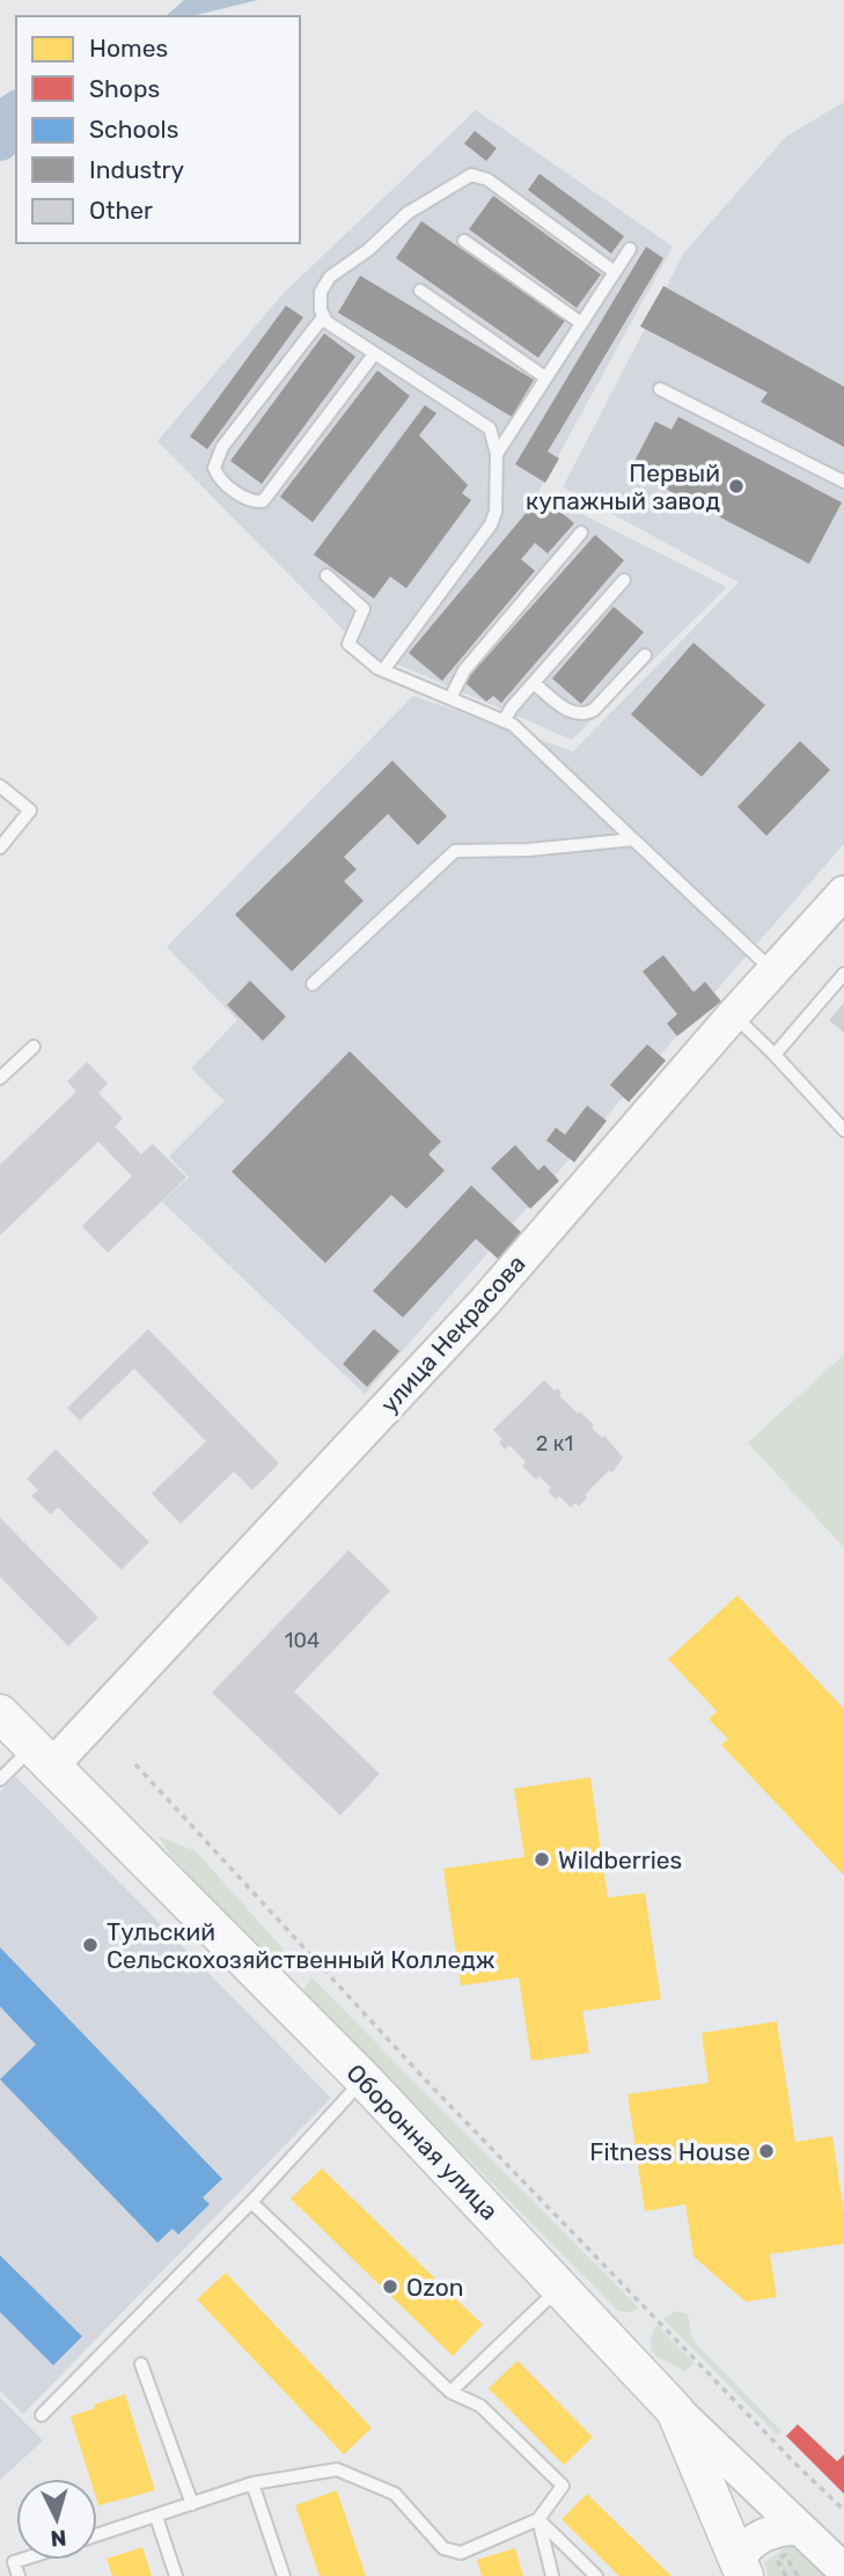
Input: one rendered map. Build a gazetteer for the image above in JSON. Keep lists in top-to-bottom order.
{
  "streets": {
    "main road": ["Оборонная улица"],
    "street": ["улица Некрасова"]
  },
  "crossings": [
    ["улица Некрасова", "Оборонная улица"]
  ],
  "places": [
    "Первый купажный завод",
    "Wildberries",
    "Тульский Сельскохозяйственный Колледж",
    "Fitness House",
    "Ozon"
  ],
  "house_numbers": ["2 к1", "104"],
  "legend": [
    "Homes",
    "Shops",
    "Schools",
    "Industry",
    "Other"
  ],
  "north": "bottom"
}
